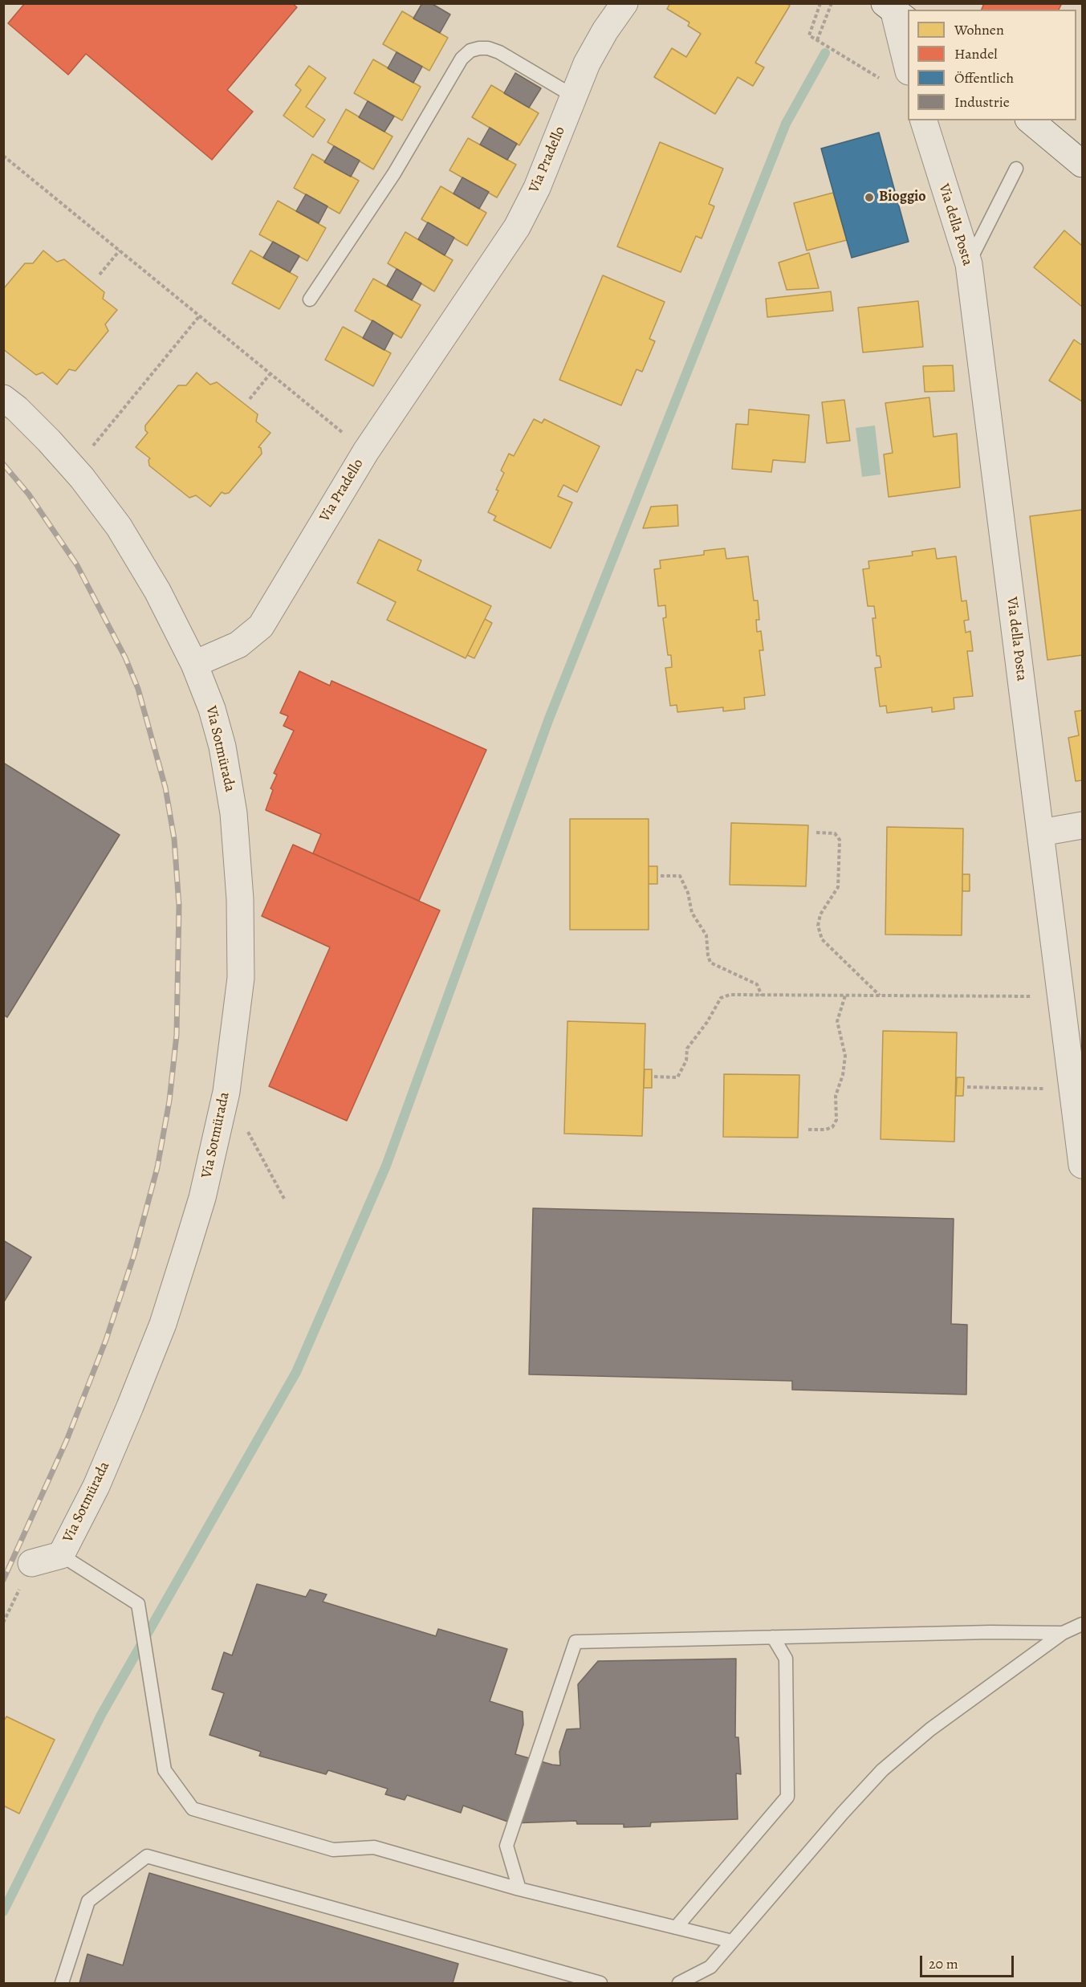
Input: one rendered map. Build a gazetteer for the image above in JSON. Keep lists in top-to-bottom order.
{
  "streets": {
    "street": ["Via Pradello", "Via della Posta", "Via Sotmürada"]
  },
  "crossings": [
    ["Via Pradello", "Via Sotmürada"]
  ],
  "places": ["Bioggio"],
  "legend": [
    "Wohnen",
    "Handel",
    "Öffentlich",
    "Industrie"
  ],
  "scale_bar": "20 m"
}
